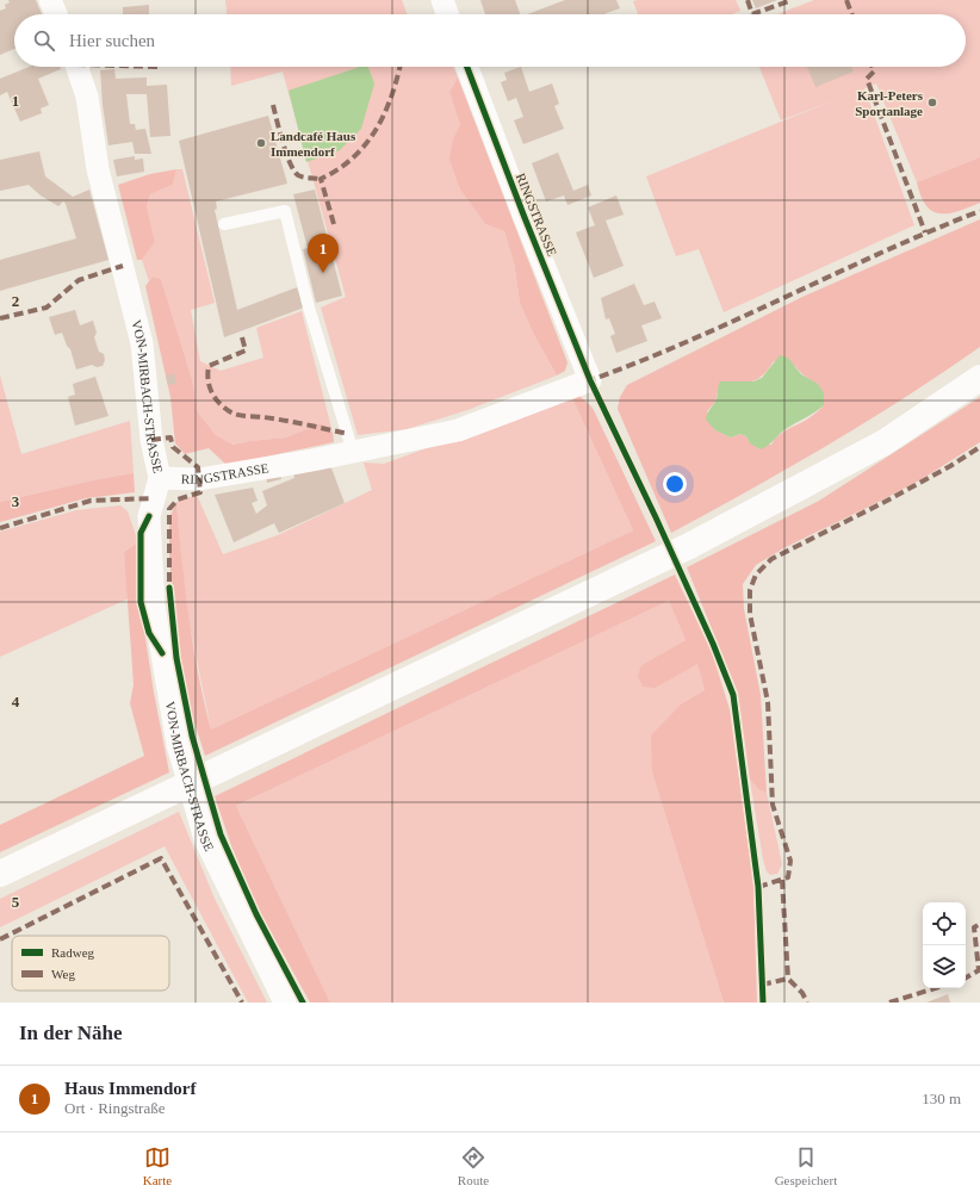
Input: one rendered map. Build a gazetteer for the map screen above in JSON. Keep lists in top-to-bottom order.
{
  "streets": {
    "street": ["RINGSTRASSE", "VON-MIRBACH-STRASSE"]
  },
  "crossings": [
    ["RINGSTRASSE", "VON-MIRBACH-STRASSE"]
  ],
  "places": ["Karl-Peters Sportanlage", "Landcafé Haus Immendorf"],
  "legend": ["Radweg", "Weg"],
  "page": {
    "search": "Hier suchen",
    "pins": "1",
    "heading": "In der Nähe",
    "list": [
      {
        "mark": "1",
        "name": "Haus Immendorf",
        "note": "Ort · Ringstraße",
        "value": "130 m"
      }
    ],
    "nav": ["Karte", "Route", "Gespeichert"]
  },
  "grid": {
    "rows": [
      "1",
      "2",
      "3",
      "4",
      "5"
    ]
  }
}
